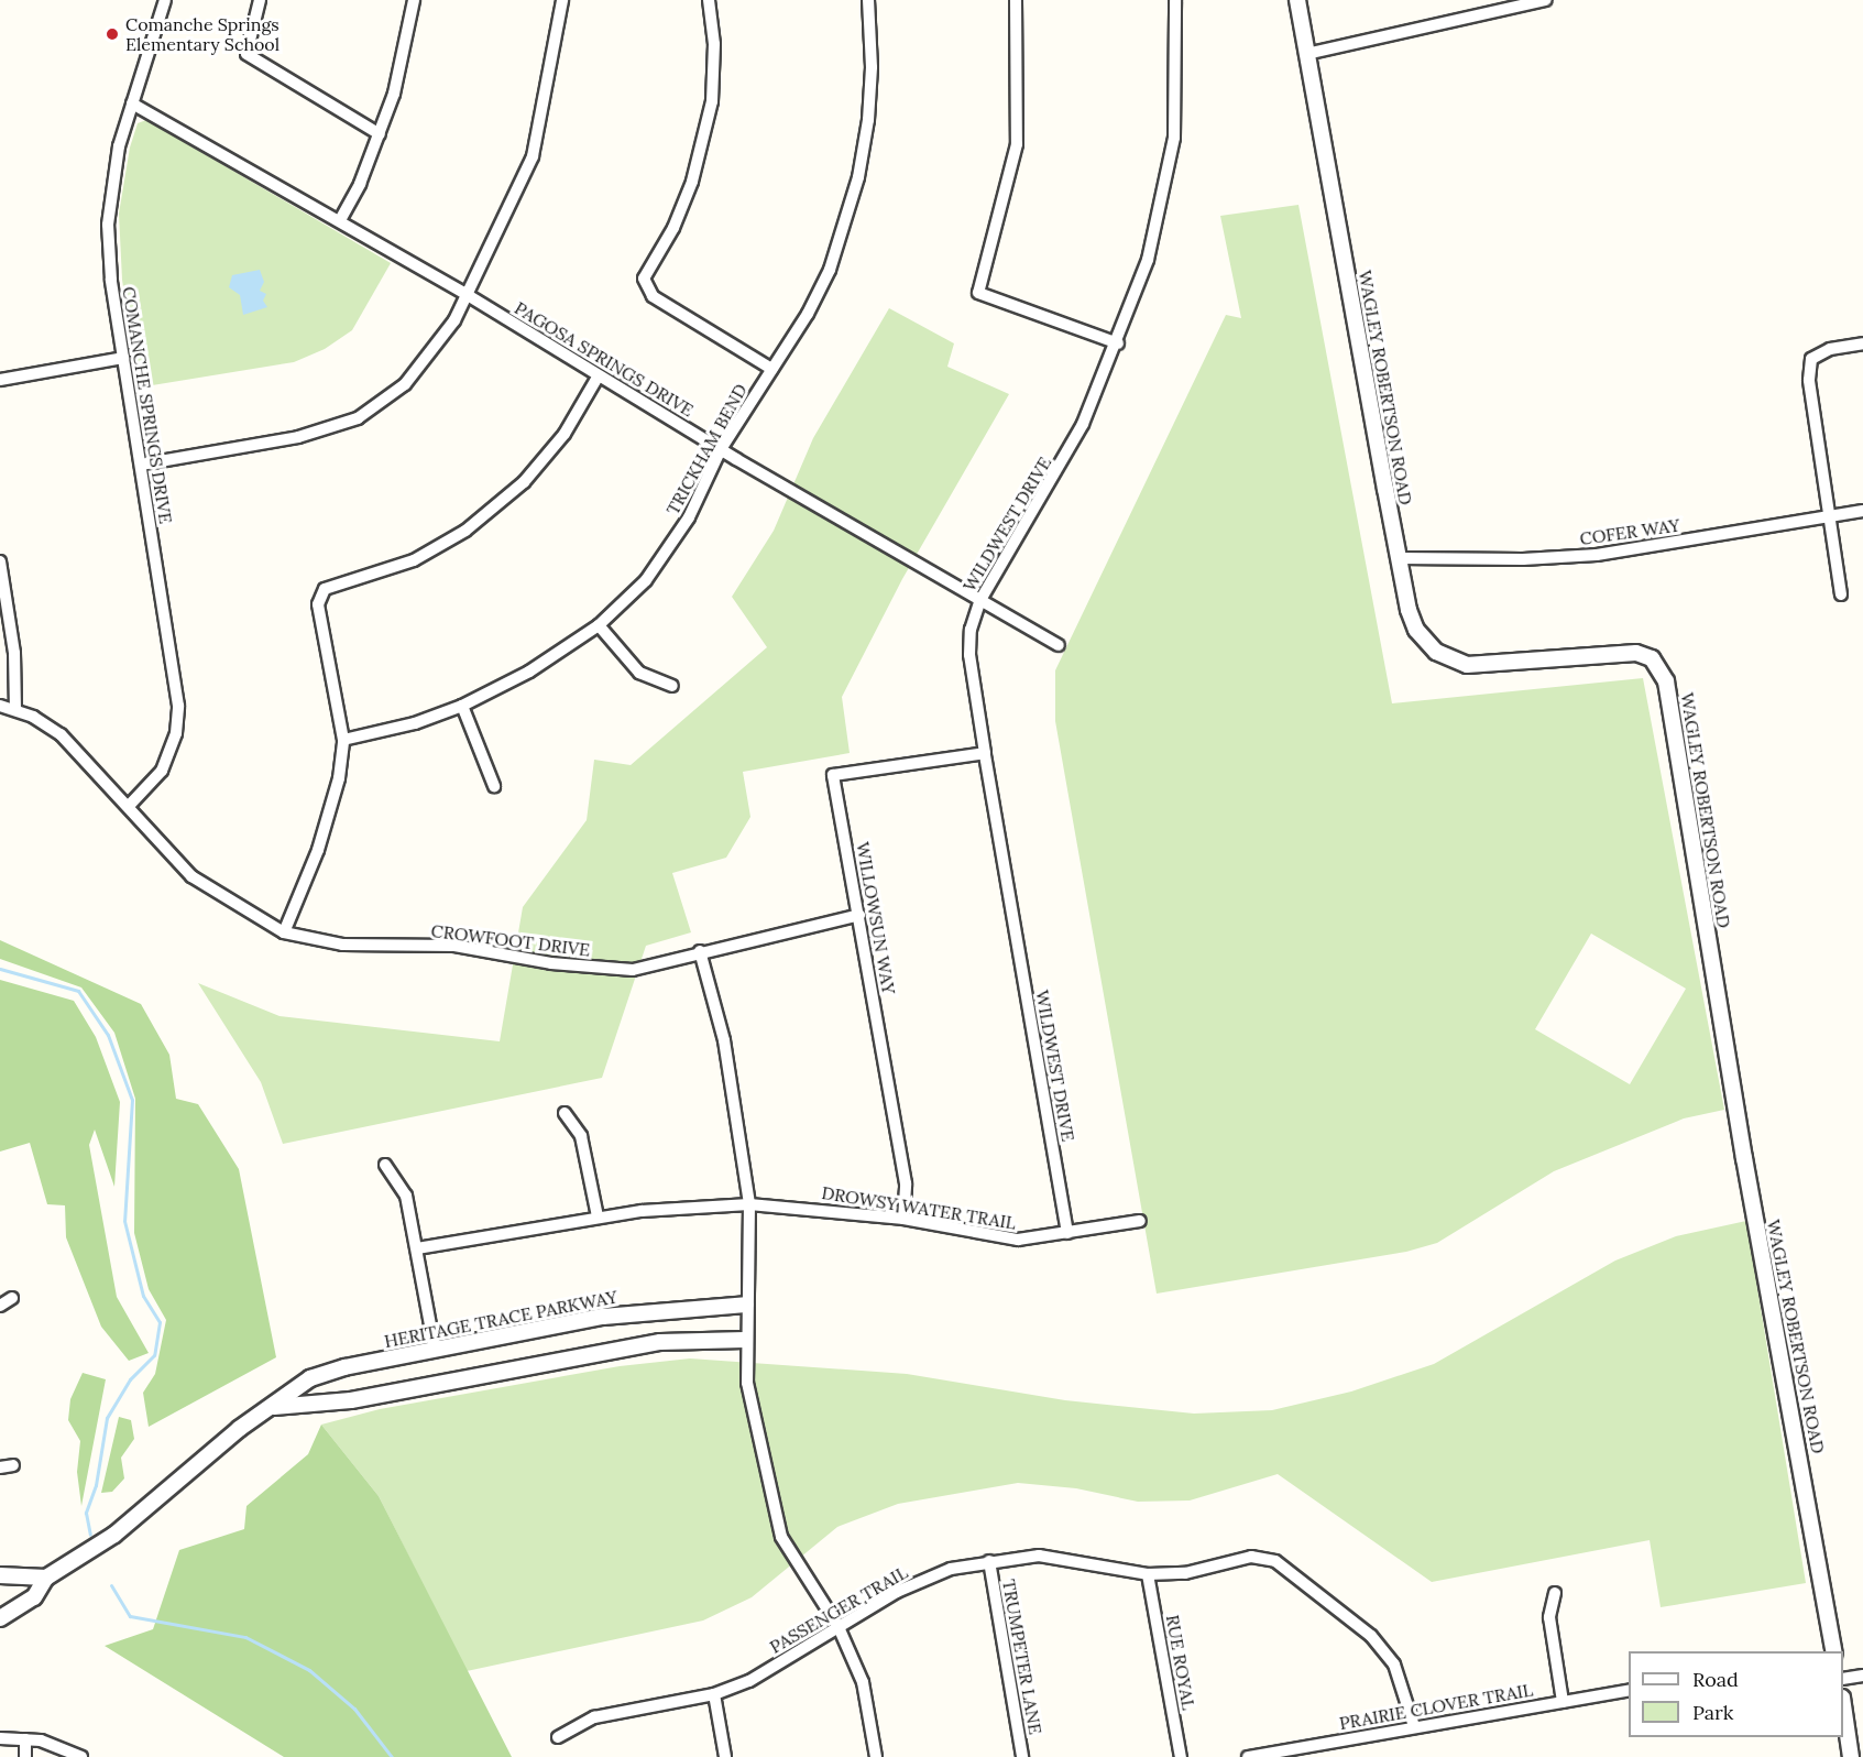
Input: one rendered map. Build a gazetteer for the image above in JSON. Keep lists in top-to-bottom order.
{
  "streets": {
    "street": [
      "PAGOSA SPRINGS DRIVE",
      "WAGLEY ROBERTSON ROAD",
      "COMANCHE SPRINGS DRIVE",
      "TRICKHAM BEND",
      "WILDWEST DRIVE",
      "COFER WAY",
      "WILLOWSUN WAY",
      "CROWFOOT DRIVE",
      "DROWSY WATER TRAIL",
      "HERITAGE TRACE PARKWAY",
      "PASSENGER TRAIL",
      "TRUMPETER LANE",
      "RUE ROYAL",
      "PRAIRIE CLOVER TRAIL"
    ]
  },
  "crossings": [
    ["PAGOSA SPRINGS DRIVE", "COMANCHE SPRINGS DRIVE"],
    ["PAGOSA SPRINGS DRIVE", "TRICKHAM BEND"],
    ["PAGOSA SPRINGS DRIVE", "WILDWEST DRIVE"],
    ["WAGLEY ROBERTSON ROAD", "COFER WAY"],
    ["COMANCHE SPRINGS DRIVE", "CROWFOOT DRIVE"],
    ["WILDWEST DRIVE", "WILLOWSUN WAY"],
    ["WILDWEST DRIVE", "DROWSY WATER TRAIL"],
    ["WILLOWSUN WAY", "CROWFOOT DRIVE"],
    ["WILLOWSUN WAY", "DROWSY WATER TRAIL"],
    ["PASSENGER TRAIL", "TRUMPETER LANE"],
    ["PASSENGER TRAIL", "RUE ROYAL"],
    ["PASSENGER TRAIL", "PRAIRIE CLOVER TRAIL"]
  ],
  "places": ["Comanche Springs Elementary School"],
  "legend": ["Road", "Park"]
}
